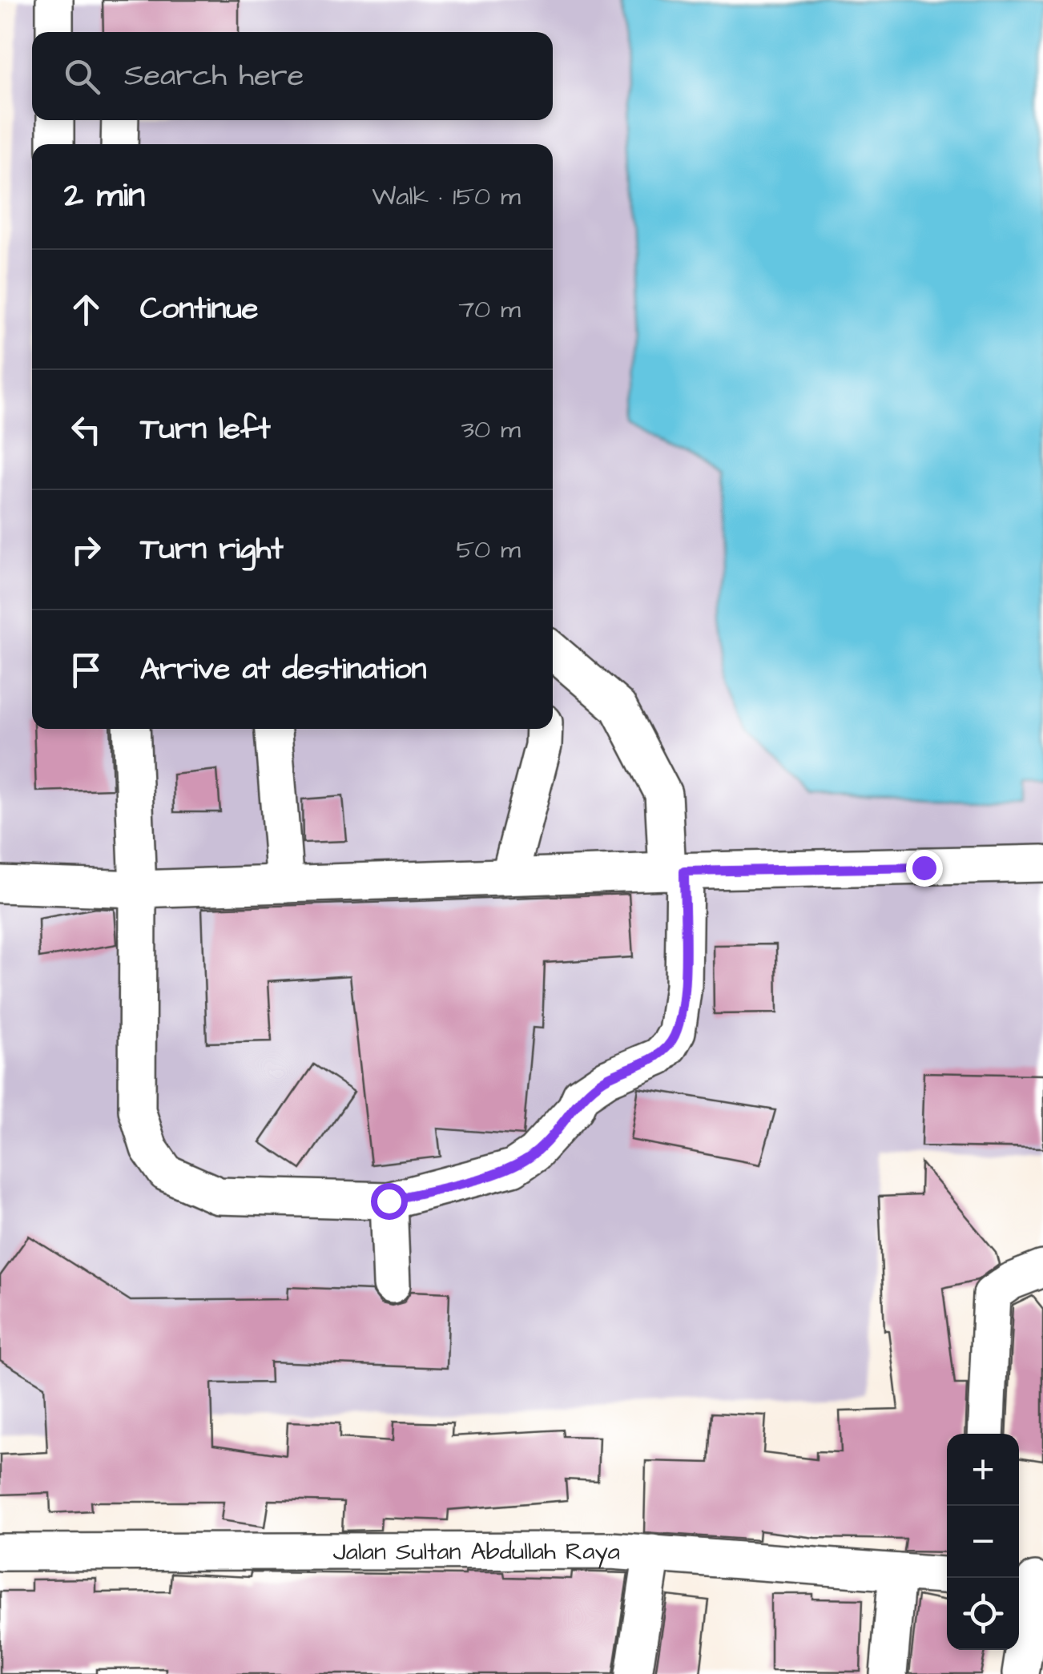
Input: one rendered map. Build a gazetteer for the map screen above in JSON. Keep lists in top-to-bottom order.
{
  "streets": {
    "street": ["Jalan Sultan Abdullah Raya"]
  },
  "page": {
    "search": "Search here",
    "heading": ["2 min", "Walk · 150 m"],
    "list": [
      ["Continue", "70 m"],
      ["Turn left", "30 m"],
      ["Turn right", "50 m"],
      "Arrive at destination"
    ],
    "map_buttons": ["+", "−"]
  }
}
